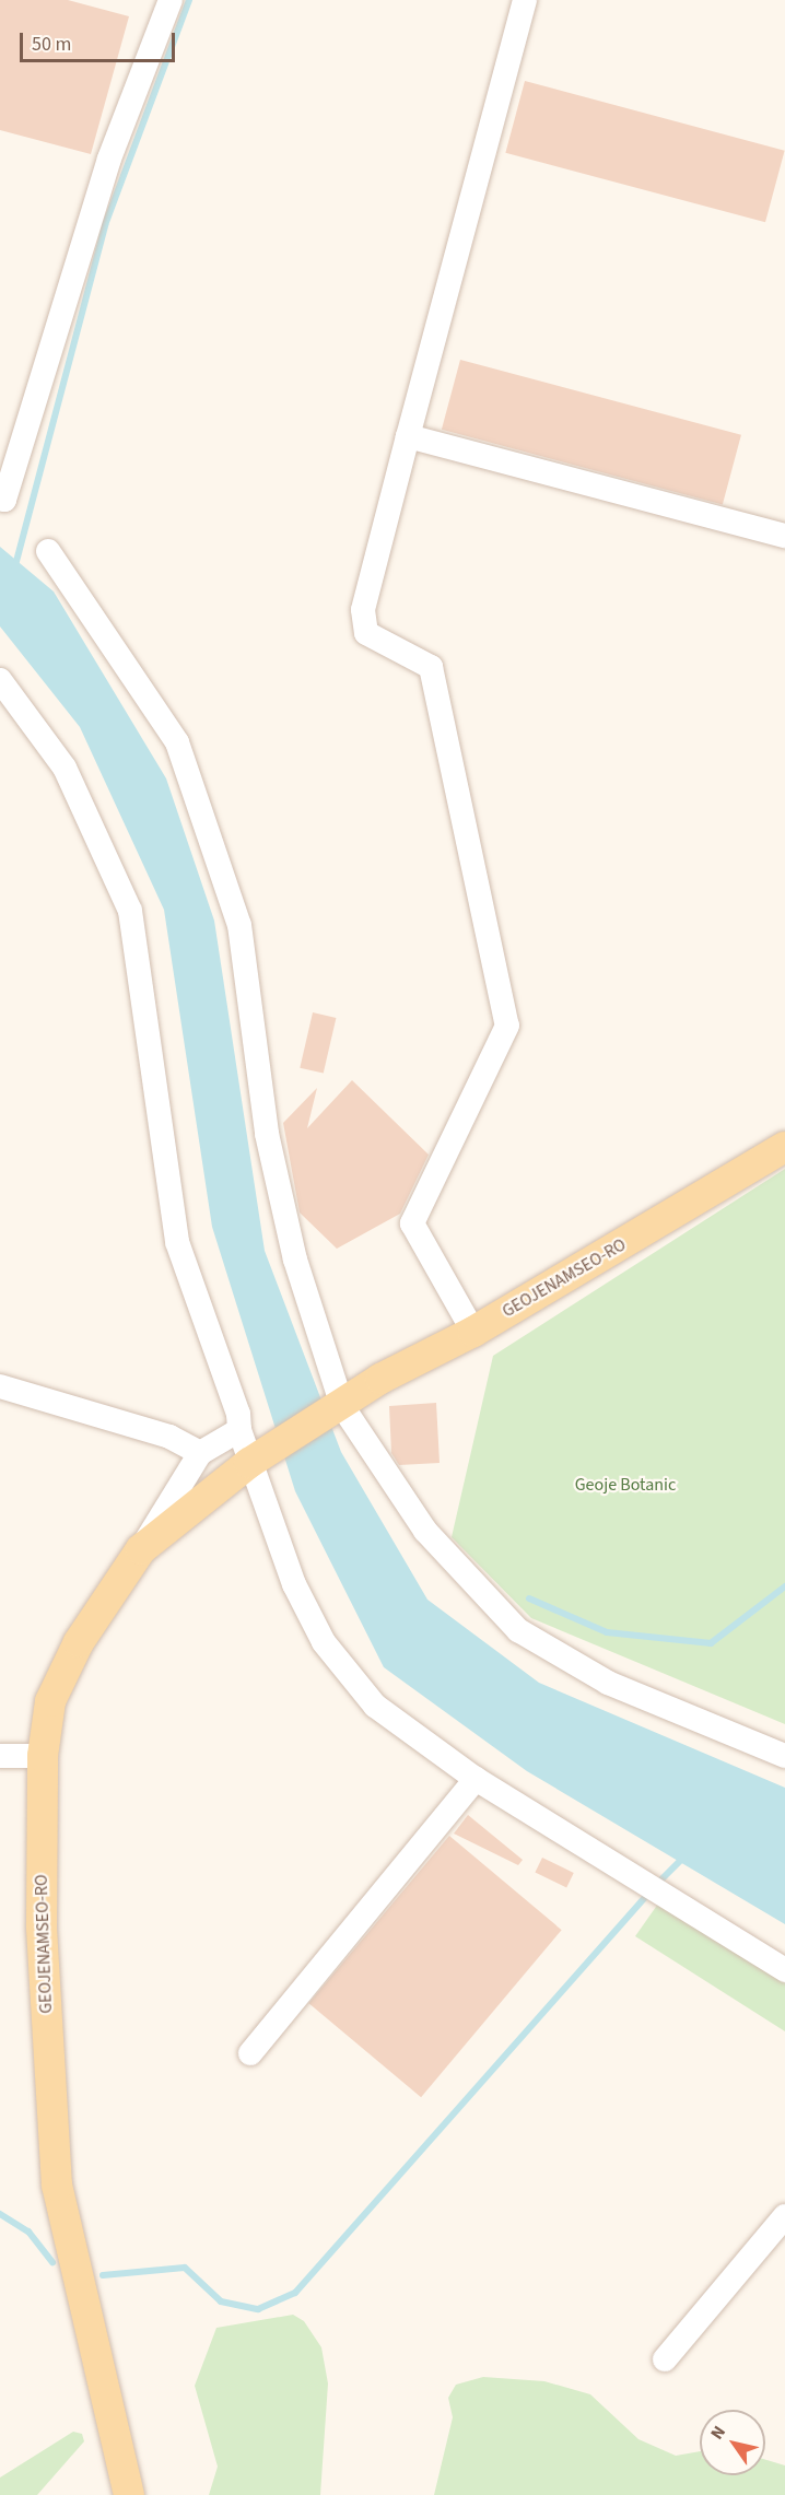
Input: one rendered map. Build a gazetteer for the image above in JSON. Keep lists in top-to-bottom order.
{
  "streets": {
    "main road": ["GEOJENAMSEO-RO"]
  },
  "parks": ["Geoje Botanic"],
  "scale_bar": "50 m",
  "north": "top left"
}
